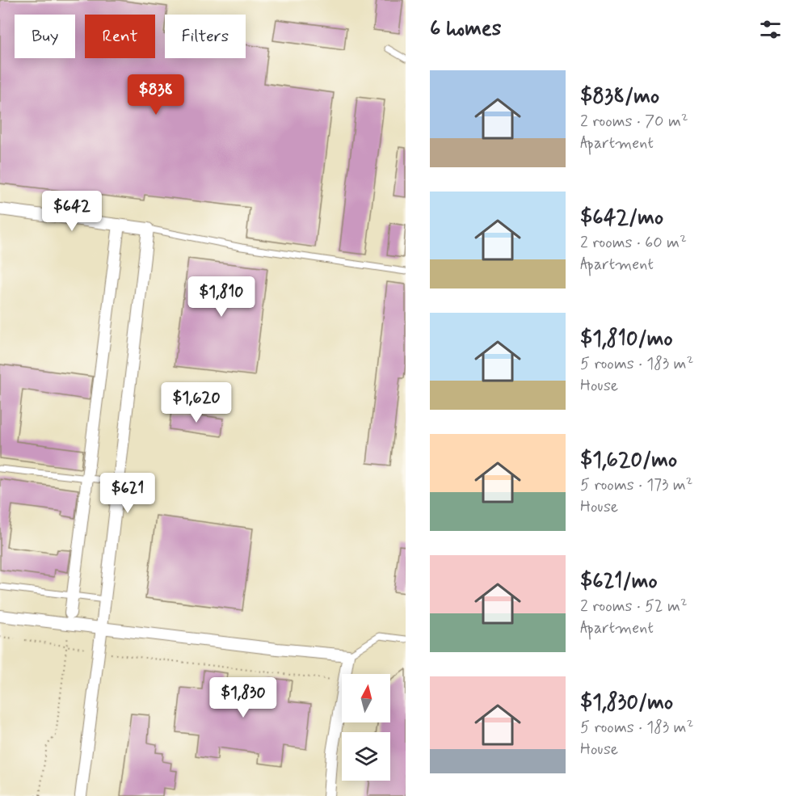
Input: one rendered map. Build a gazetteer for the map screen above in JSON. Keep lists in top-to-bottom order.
{
  "north": "top",
  "page": {
    "heading": "6 homes",
    "chip": ["Buy", "Rent", "Filters"],
    "list": [
      {
        "name": "$838/mo",
        "note": "2 rooms · 70 m² · Apartment"
      },
      {
        "name": "$642/mo",
        "note": "2 rooms · 60 m² · Apartment"
      },
      {
        "name": "$1,810/mo",
        "note": "5 rooms · 183 m² · House"
      },
      {
        "name": "$1,620/mo",
        "note": "5 rooms · 173 m² · House"
      },
      {
        "name": "$621/mo",
        "note": "2 rooms · 52 m² · Apartment"
      },
      {
        "name": "$1,830/mo",
        "note": "5 rooms · 183 m² · House"
      }
    ],
    "price": [
      "$838",
      "$642",
      "$1,810",
      "$1,620",
      "$621",
      "$1,830"
    ]
  }
}
